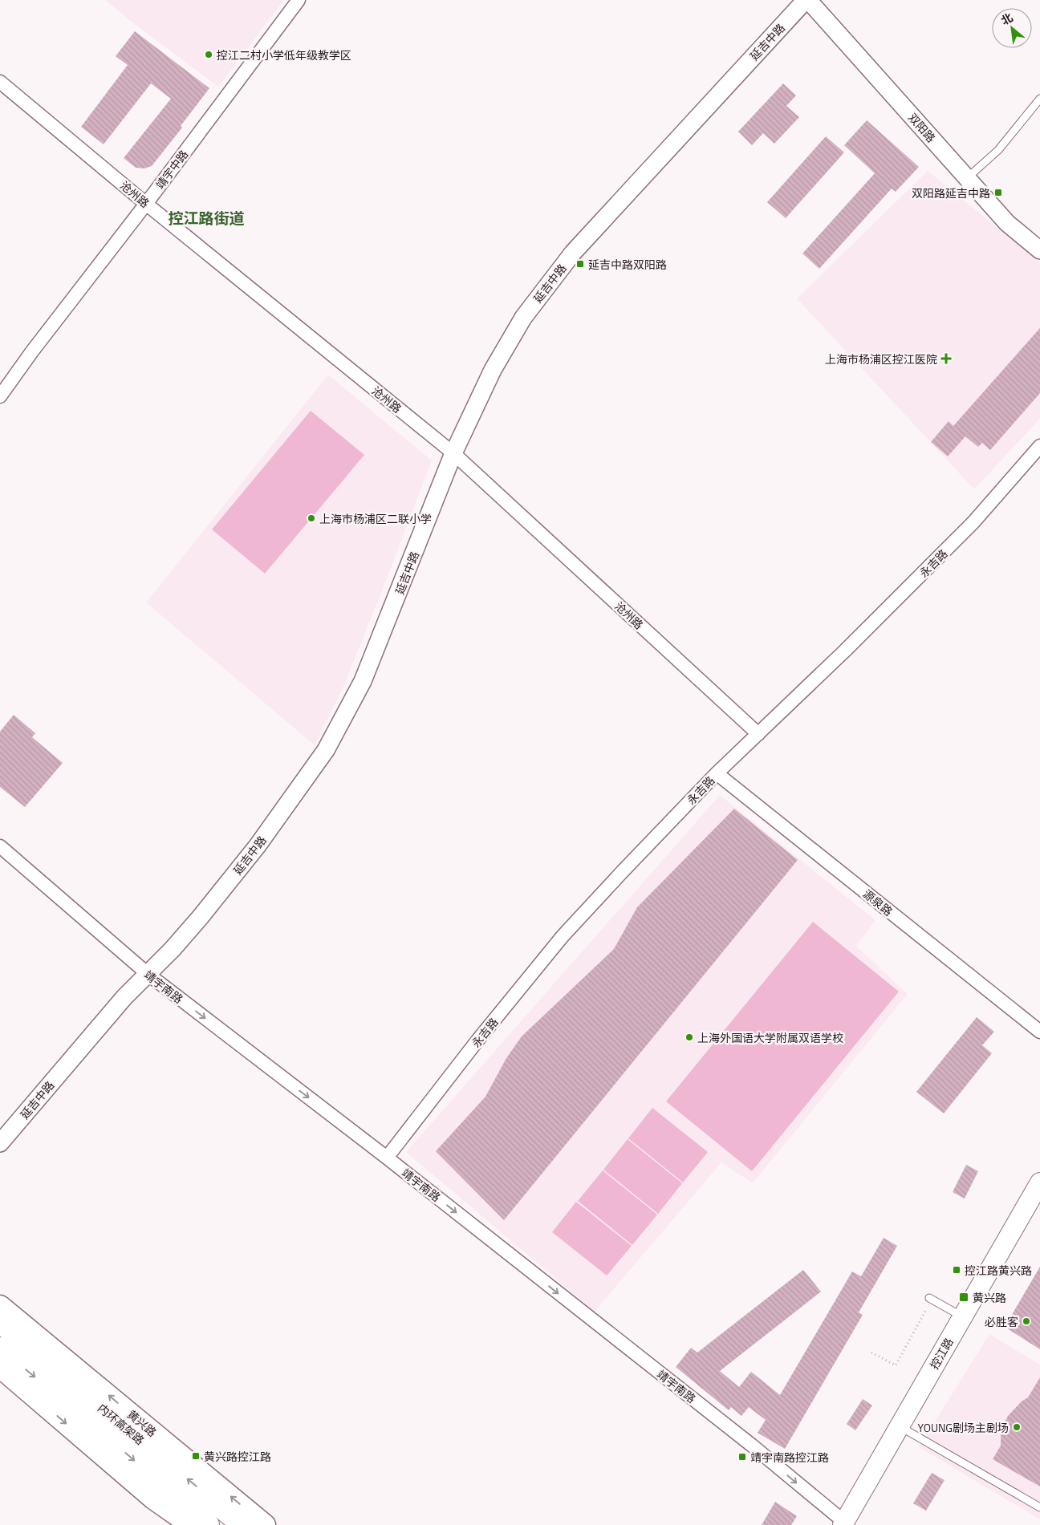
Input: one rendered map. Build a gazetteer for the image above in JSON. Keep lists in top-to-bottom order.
{
  "streets": {
    "highway": ["内环高架路"],
    "main road": ["控江路", "黄兴路"],
    "street": [
      "延吉中路",
      "双阳路",
      "靖宇中路",
      "沧州路",
      "永吉路",
      "源泉路",
      "靖宇南路"
    ]
  },
  "crossings": [
    ["延吉中路", "双阳路"],
    ["延吉中路", "沧州路"],
    ["延吉中路", "靖宇南路"],
    ["靖宇中路", "沧州路"],
    ["沧州路", "永吉路"],
    ["永吉路", "源泉路"],
    ["永吉路", "靖宇南路"],
    ["靖宇南路", "控江路"]
  ],
  "one_way": ["靖宇南路"],
  "districts": ["控江路街道"],
  "places": {
    "other": [
      "控江二村小学低年级教学区",
      "上海市杨浦区二联小学",
      "上海外国语大学附属双语学校",
      "必胜客",
      "YOUNG剧场主剧场"
    ],
    "transit": [
      "双阳路延吉中路",
      "延吉中路双阳路",
      "控江路黄兴路",
      "黄兴路",
      "黄兴路控江路",
      "靖宇南路控江路"
    ],
    "health": ["上海市杨浦区控江医院"]
  },
  "north": "top left"
}
